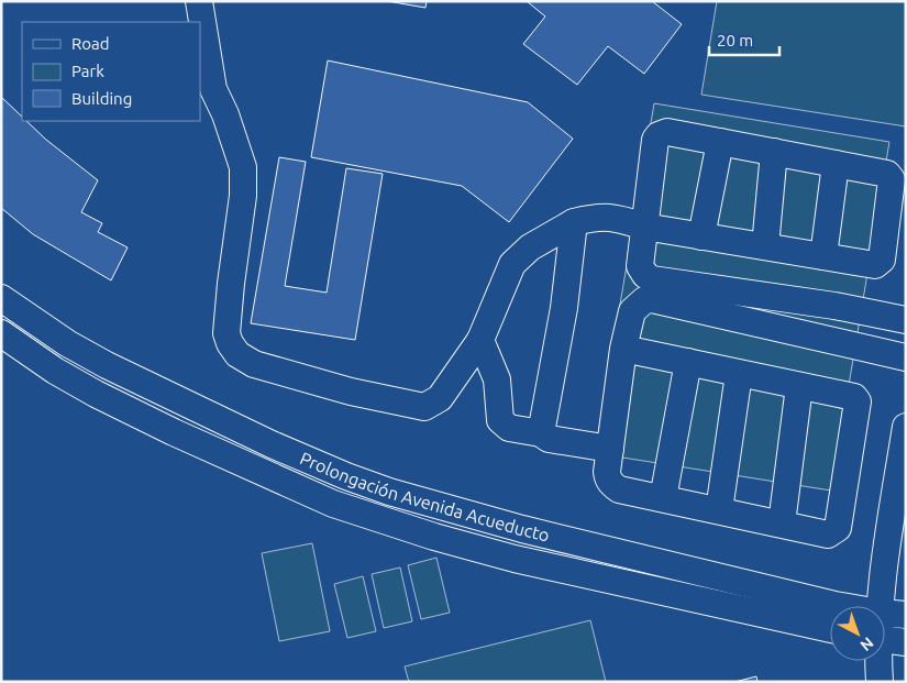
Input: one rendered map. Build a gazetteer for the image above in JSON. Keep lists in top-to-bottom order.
{
  "streets": {
    "street": ["Prolongación Avenida Acueducto"]
  },
  "legend": ["Road", "Park", "Building"],
  "scale_bar": "20 m",
  "north": "bottom right"
}
